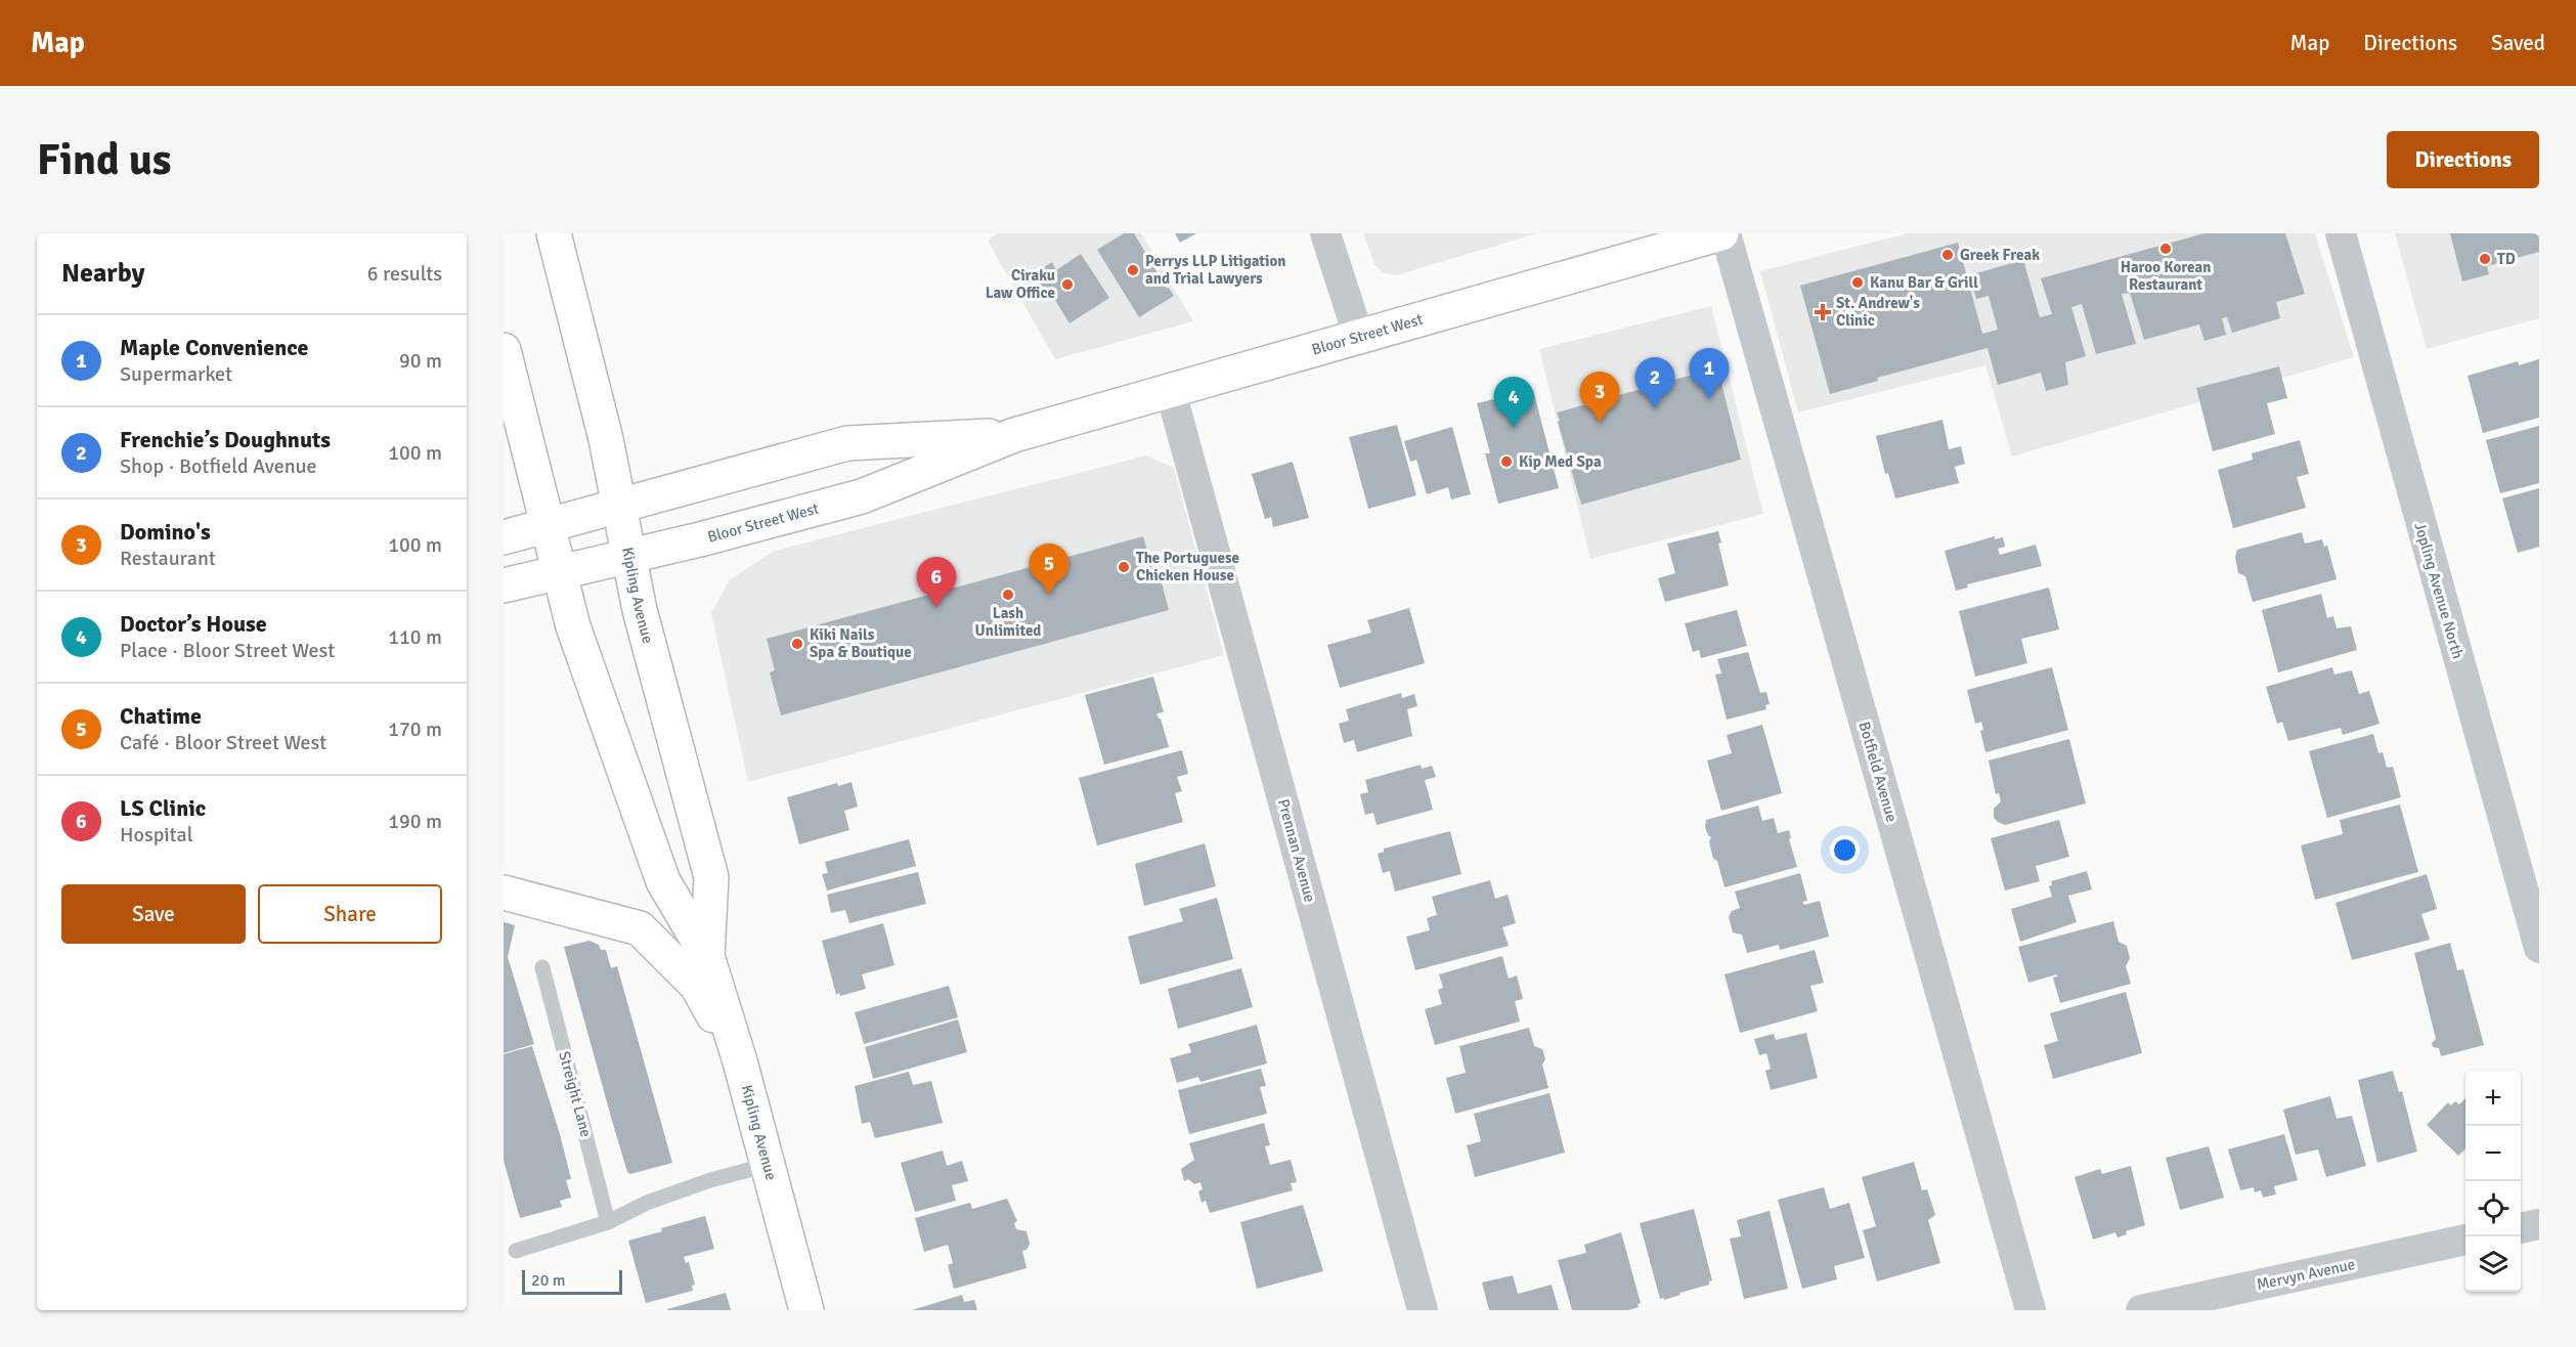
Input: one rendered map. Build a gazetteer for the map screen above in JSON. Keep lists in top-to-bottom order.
{
  "streets": {
    "main road": ["Bloor Street West", "Kipling Avenue"],
    "street": [
      "Jopling Avenue North",
      "Botfield Avenue",
      "Prennan Avenue",
      "Mervyn Avenue"
    ],
    "lane": ["Streight Lane"]
  },
  "crossings": [
    ["Bloor Street West", "Kipling Avenue"],
    ["Bloor Street West", "Prennan Avenue"]
  ],
  "places": {
    "other": [
      "Haroo Korean Restaurant",
      "Greek Freak",
      "TD",
      "Perrys LLP Litigation and Trial Lawyers",
      "Kanu Bar & Grill",
      "Ciraku Law Office",
      "Kip Med Spa",
      "The Portuguese Chicken House",
      "Lash Unlimited",
      "Kiki Nails Spa & Boutique"
    ],
    "health": ["St. Andrew's Clinic"]
  },
  "scale_bar": "20 m",
  "page": {
    "header": "Map",
    "nav": ["Map", "Directions", "Saved"],
    "buttons": [
      "Directions",
      ["Save", "Share"]
    ],
    "title": "Find us",
    "heading": ["Nearby", "6 results"],
    "list": [
      {
        "mark": "1",
        "name": "Maple Convenience",
        "note": "Supermarket",
        "value": "90 m"
      },
      {
        "mark": "2",
        "name": "Frenchie’s Doughnuts",
        "note": "Shop · Botfield Avenue",
        "value": "100 m"
      },
      {
        "mark": "3",
        "name": "Domino's",
        "note": "Restaurant",
        "value": "100 m"
      },
      {
        "mark": "4",
        "name": "Doctor’s House",
        "note": "Place · Bloor Street West",
        "value": "110 m"
      },
      {
        "mark": "5",
        "name": "Chatime",
        "note": "Café · Bloor Street West",
        "value": "170 m"
      },
      {
        "mark": "6",
        "name": "LS Clinic",
        "note": "Hospital",
        "value": "190 m"
      }
    ],
    "pins": [
      "1",
      "2",
      "3",
      "4",
      "5",
      "6"
    ],
    "map_buttons": ["+", "−"],
    "scale": "20 m"
  }
}
